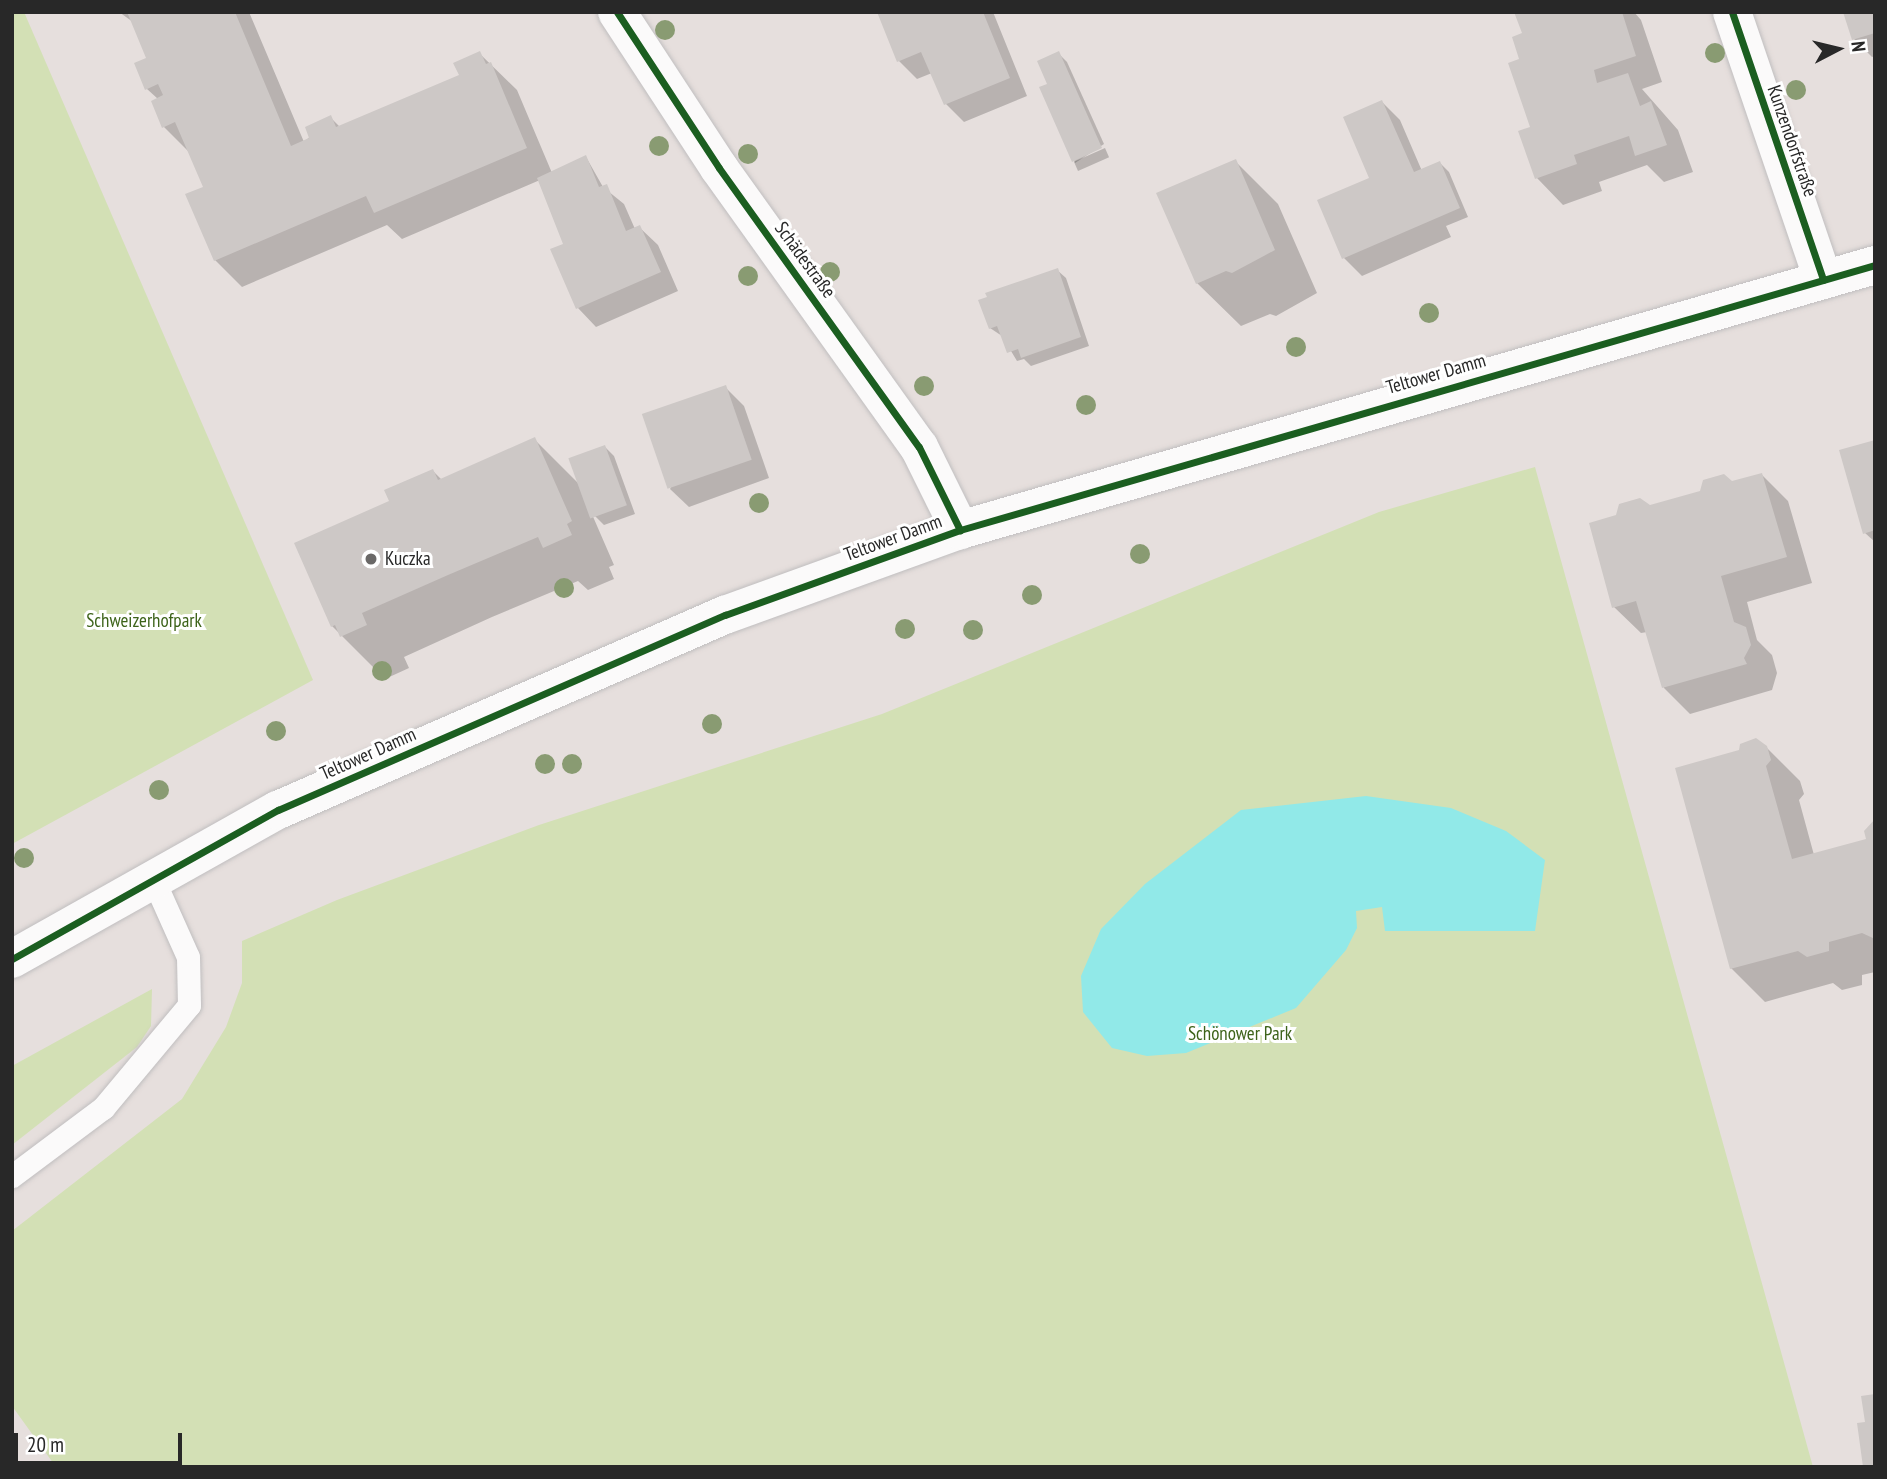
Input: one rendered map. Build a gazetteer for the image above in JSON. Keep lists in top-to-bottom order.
{
  "streets": {
    "main road": ["Kunzendorfstraße", "Schädestraße", "Teltower Damm"]
  },
  "crossings": [
    ["Kunzendorfstraße", "Teltower Damm"],
    ["Schädestraße", "Teltower Damm"]
  ],
  "parks": ["Schweizerhofpark", "Schönower Park"],
  "places": ["Kuczka"],
  "scale_bar": "20 m",
  "north": "right"
}
